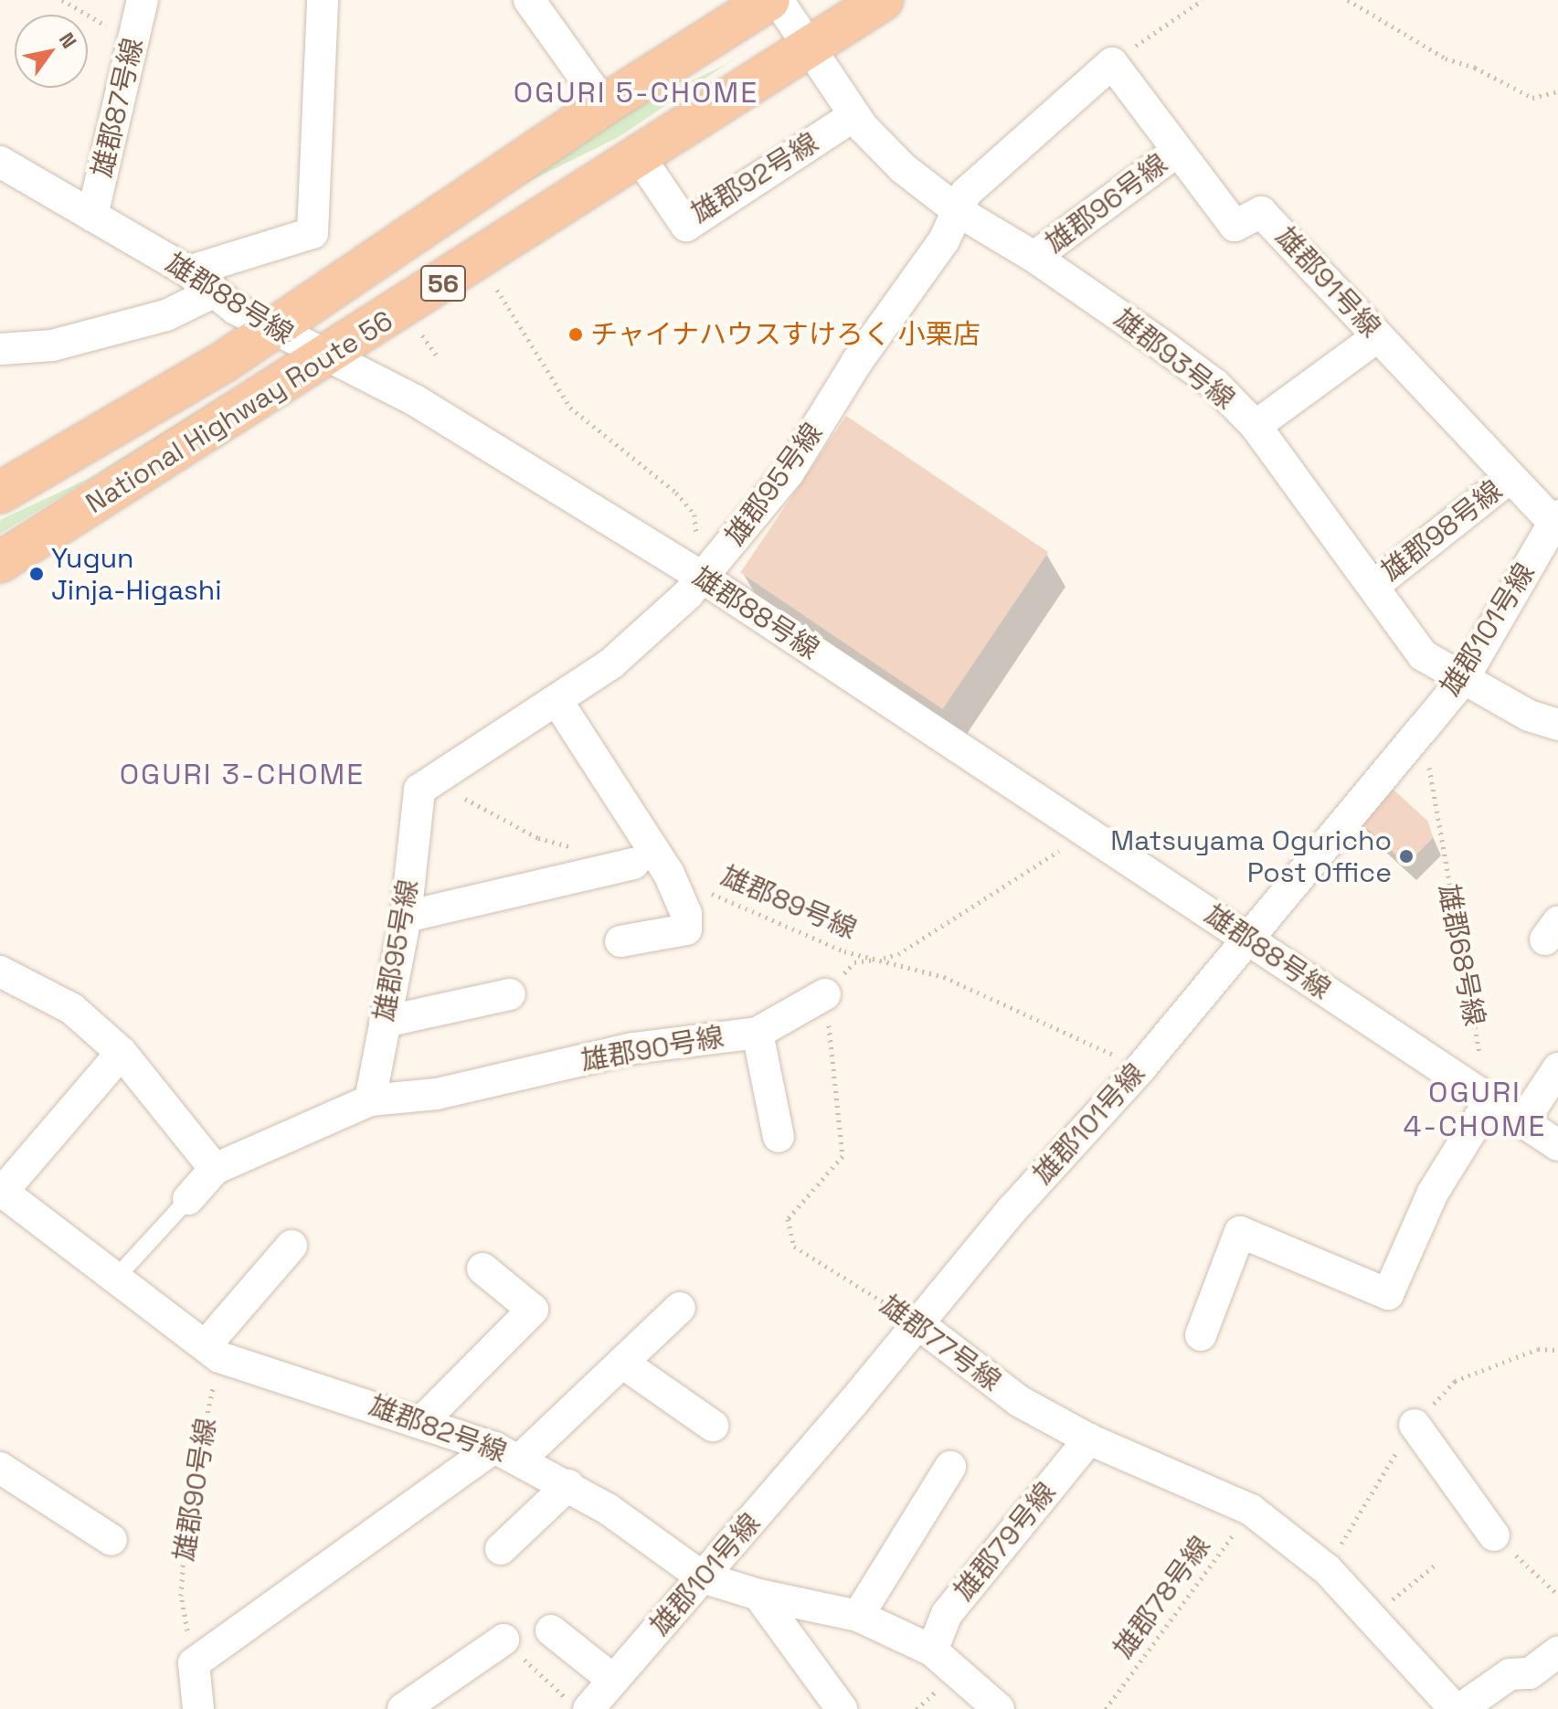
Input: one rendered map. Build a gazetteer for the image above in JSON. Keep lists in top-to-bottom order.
{
  "streets": {
    "highway": ["56", "National Highway Route 56"],
    "street": [
      "雄郡87号線",
      "雄郡92号線",
      "雄郡96号線",
      "雄郡91号線",
      "雄郡88号線",
      "雄郡93号線",
      "雄郡95号線",
      "雄郡98号線",
      "雄郡101号線",
      "雄郡90号線",
      "雄郡77号線",
      "雄郡82号線",
      "雄郡79号線"
    ],
    "path": ["雄郡89号線", "雄郡68号線", "雄郡78号線"]
  },
  "crossings": [
    ["雄郡87号線", "雄郡88号線"],
    ["雄郡92号線", "雄郡93号線"],
    ["雄郡92号線", "National Highway Route 56"],
    ["雄郡96号線", "雄郡91号線"],
    ["雄郡96号線", "雄郡93号線"],
    ["雄郡91号線", "雄郡95号線"],
    ["雄郡91号線", "雄郡98号線"],
    ["雄郡91号線", "雄郡101号線"],
    ["雄郡88号線", "National Highway Route 56"],
    ["雄郡88号線", "雄郡95号線"],
    ["雄郡88号線", "雄郡101号線"],
    ["雄郡88号線", "雄郡68号線"],
    ["雄郡93号線", "National Highway Route 56"],
    ["雄郡93号線", "雄郡95号線"],
    ["雄郡93号線", "雄郡98号線"],
    ["雄郡93号線", "雄郡101号線"],
    ["雄郡95号線", "雄郡90号線"],
    ["雄郡101号線", "雄郡89号線"],
    ["雄郡101号線", "雄郡68号線"],
    ["雄郡101号線", "雄郡77号線"],
    ["雄郡101号線", "雄郡82号線"],
    ["雄郡90号線", "雄郡77号線"],
    ["雄郡90号線", "雄郡82号線"],
    ["雄郡77号線", "雄郡79号線"],
    ["雄郡77号線", "雄郡78号線"],
    ["雄郡82号線", "雄郡79号線"]
  ],
  "districts": ["OGURI 5-CHOME", "OGURI 3-CHOME", "OGURI 4-CHOME"],
  "places": ["チャイナハウスすけろく 小栗店", "Yugun Jinja-Higashi", "Matsuyama Oguricho Post Office"],
  "north": "top right"
}
